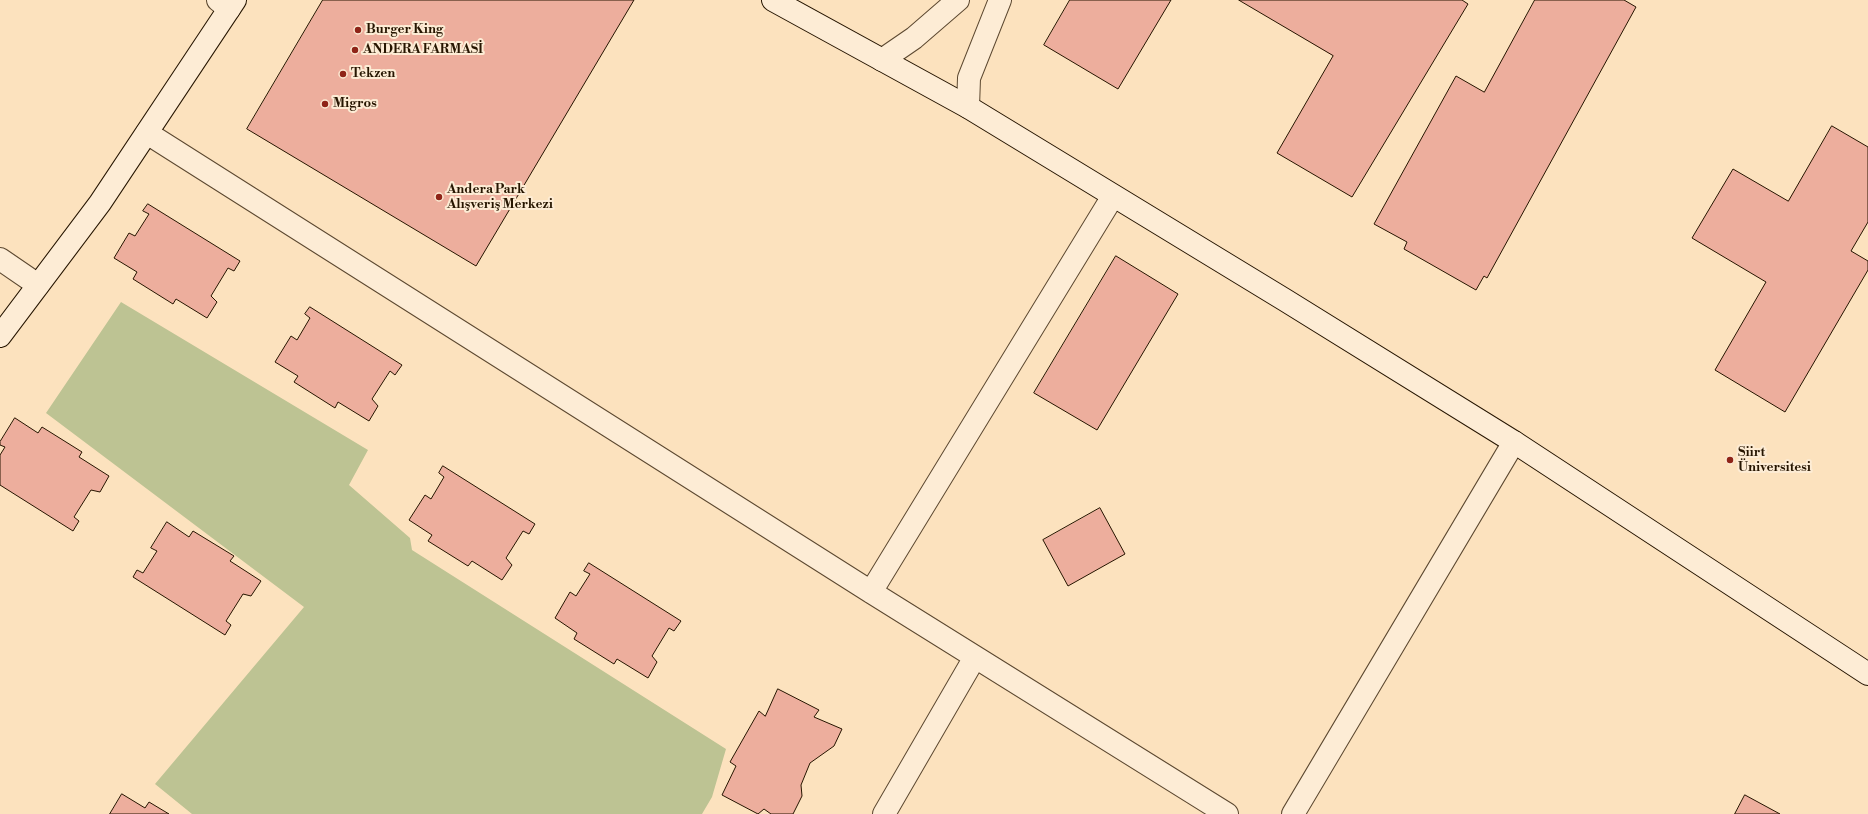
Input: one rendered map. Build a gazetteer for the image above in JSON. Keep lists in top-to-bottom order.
{
  "places": [
    "Burger King",
    "ANDERA FARMASİ",
    "Tekzen",
    "Migros",
    "Andera Park Alışveriş Merkezi",
    "Siirt Üniversitesi"
  ]
}
